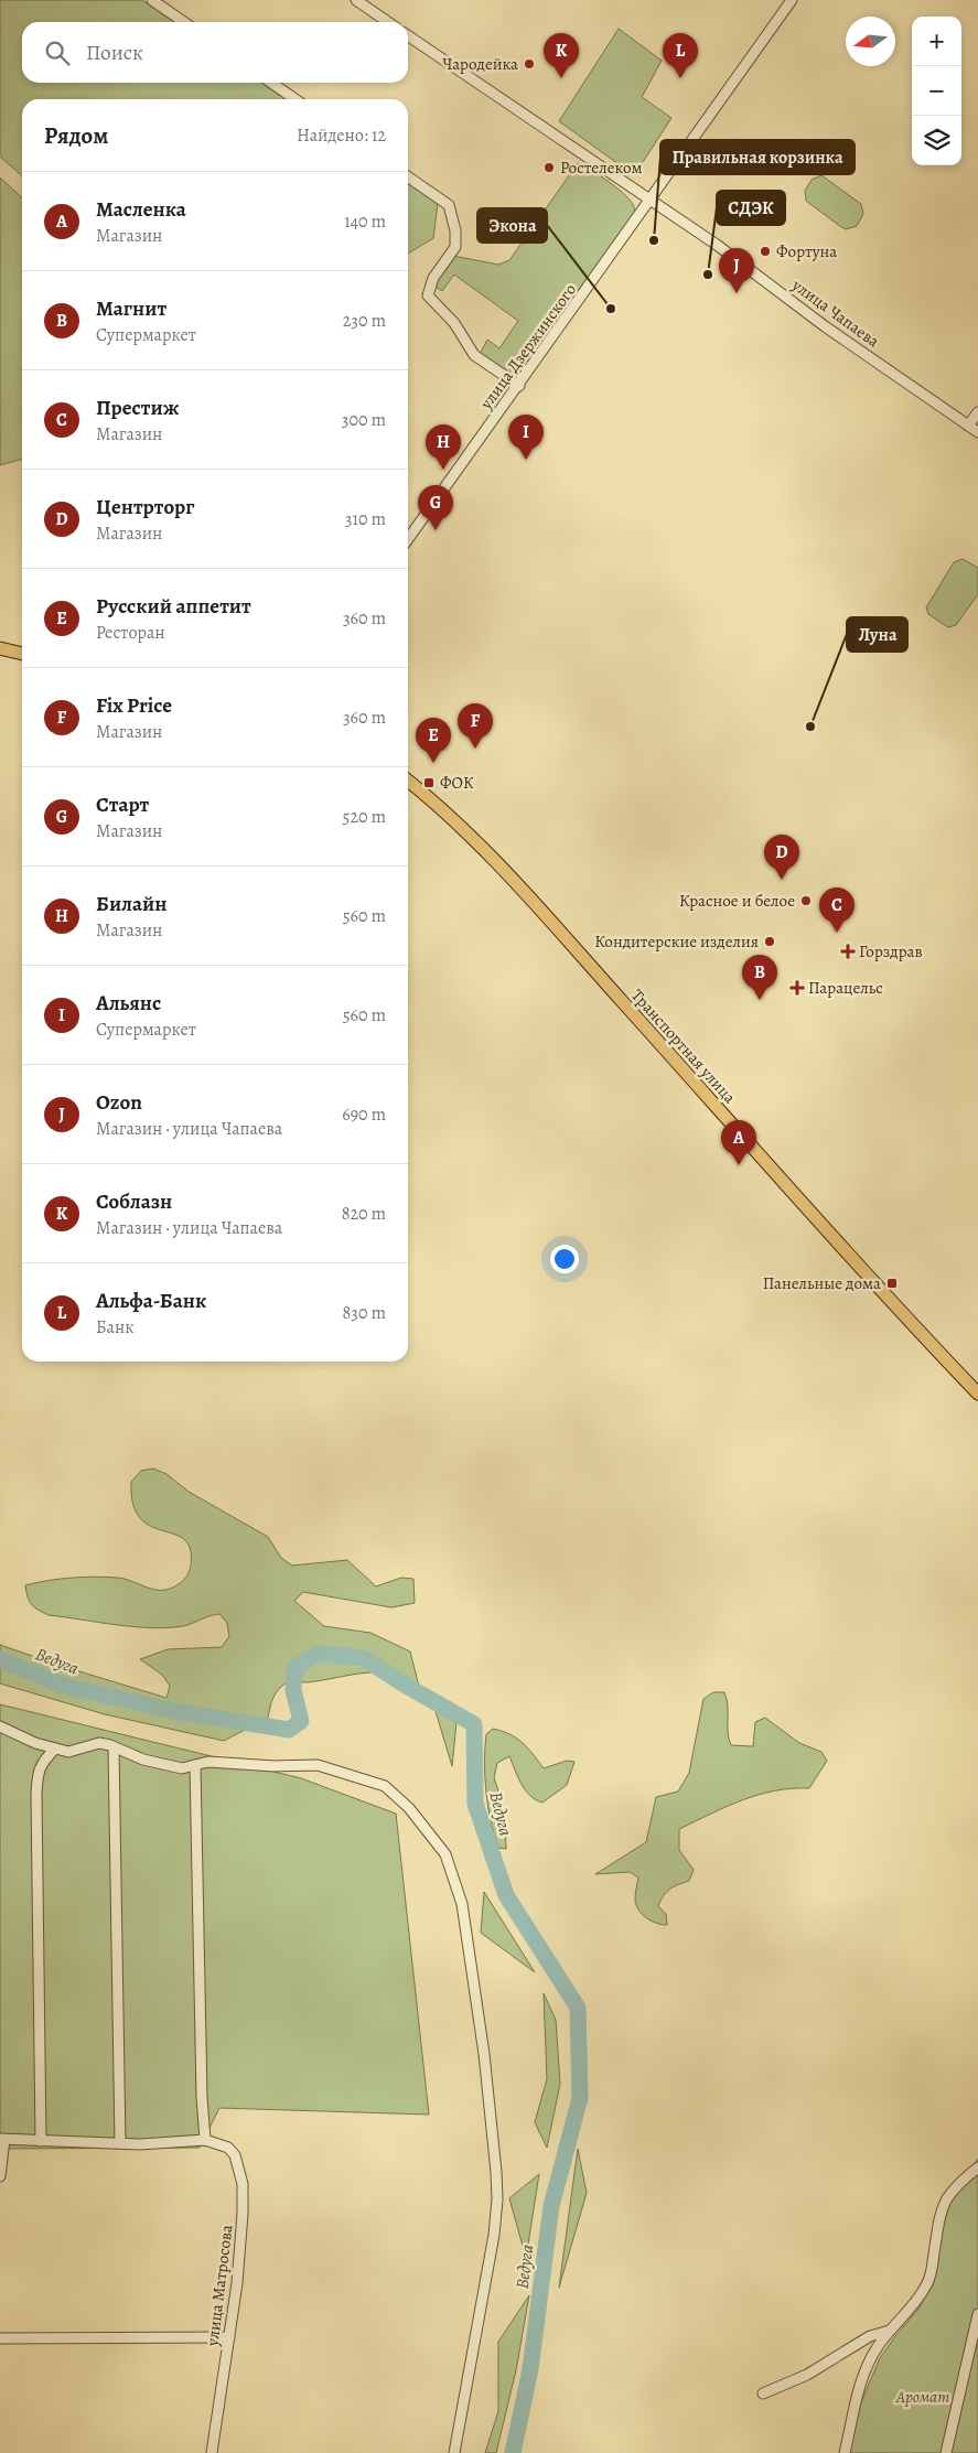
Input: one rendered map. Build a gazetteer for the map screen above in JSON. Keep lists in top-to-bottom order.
{
  "streets": {
    "main road": ["Транспортная улица"],
    "street": ["улица Чапаева", "улица Дзержинского", "улица Матросова"]
  },
  "crossings": [
    ["улица Чапаева", "улица Дзержинского"]
  ],
  "water": ["Ведуга"],
  "parks": ["Аромат"],
  "places": {
    "other": [
      "Чародейка",
      "Ростелеком",
      "Правильная корзинка",
      "Фортуна",
      "СДЭК",
      "Экона",
      "Луна",
      "Красное и белое",
      "Кондитерские изделия"
    ],
    "transit": ["ФОК", "Панельные дома"],
    "health": ["Горздрав", "Парацельс"]
  },
  "north": "left",
  "page": {
    "map_buttons": ["+", "−"],
    "search": "Поиск",
    "pins": [
      "K",
      "L",
      "J",
      "I",
      "H",
      "G",
      "F",
      "E",
      "D",
      "C",
      "B",
      "A"
    ],
    "heading": ["Рядом", "Найдено: 12"],
    "list": [
      {
        "mark": "A",
        "name": "Масленка",
        "note": "Магазин",
        "value": "140 m"
      },
      {
        "mark": "B",
        "name": "Магнит",
        "note": "Супермаркет",
        "value": "230 m"
      },
      {
        "mark": "C",
        "name": "Престиж",
        "note": "Магазин",
        "value": "300 m"
      },
      {
        "mark": "D",
        "name": "Центрторг",
        "note": "Магазин",
        "value": "310 m"
      },
      {
        "mark": "E",
        "name": "Русский аппетит",
        "note": "Ресторан",
        "value": "360 m"
      },
      {
        "mark": "F",
        "name": "Fix Price",
        "note": "Магазин",
        "value": "360 m"
      },
      {
        "mark": "G",
        "name": "Старт",
        "note": "Магазин",
        "value": "520 m"
      },
      {
        "mark": "H",
        "name": "Билайн",
        "note": "Магазин",
        "value": "560 m"
      },
      {
        "mark": "I",
        "name": "Альянс",
        "note": "Супермаркет",
        "value": "560 m"
      },
      {
        "mark": "J",
        "name": "Ozon",
        "note": "Магазин · улица Чапаева",
        "value": "690 m"
      },
      {
        "mark": "K",
        "name": "Соблазн",
        "note": "Магазин · улица Чапаева",
        "value": "820 m"
      },
      {
        "mark": "L",
        "name": "Альфа-Банк",
        "note": "Банк",
        "value": "830 m"
      }
    ]
  }
}
